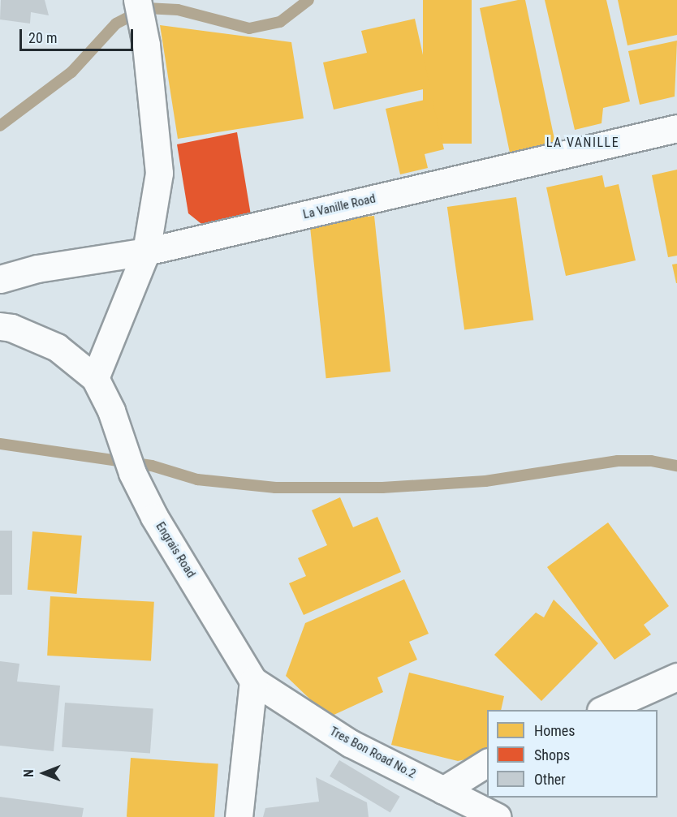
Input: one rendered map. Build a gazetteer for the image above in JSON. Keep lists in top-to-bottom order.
{
  "streets": {
    "street": ["La Vanille Road", "Engrais Road", "Tres Bon Road No.2"]
  },
  "crossings": [
    ["Engrais Road", "Tres Bon Road No.2"]
  ],
  "districts": ["LA VANILLE"],
  "legend": ["Homes", "Shops", "Other"],
  "scale_bar": "20 m",
  "north": "left"
}
